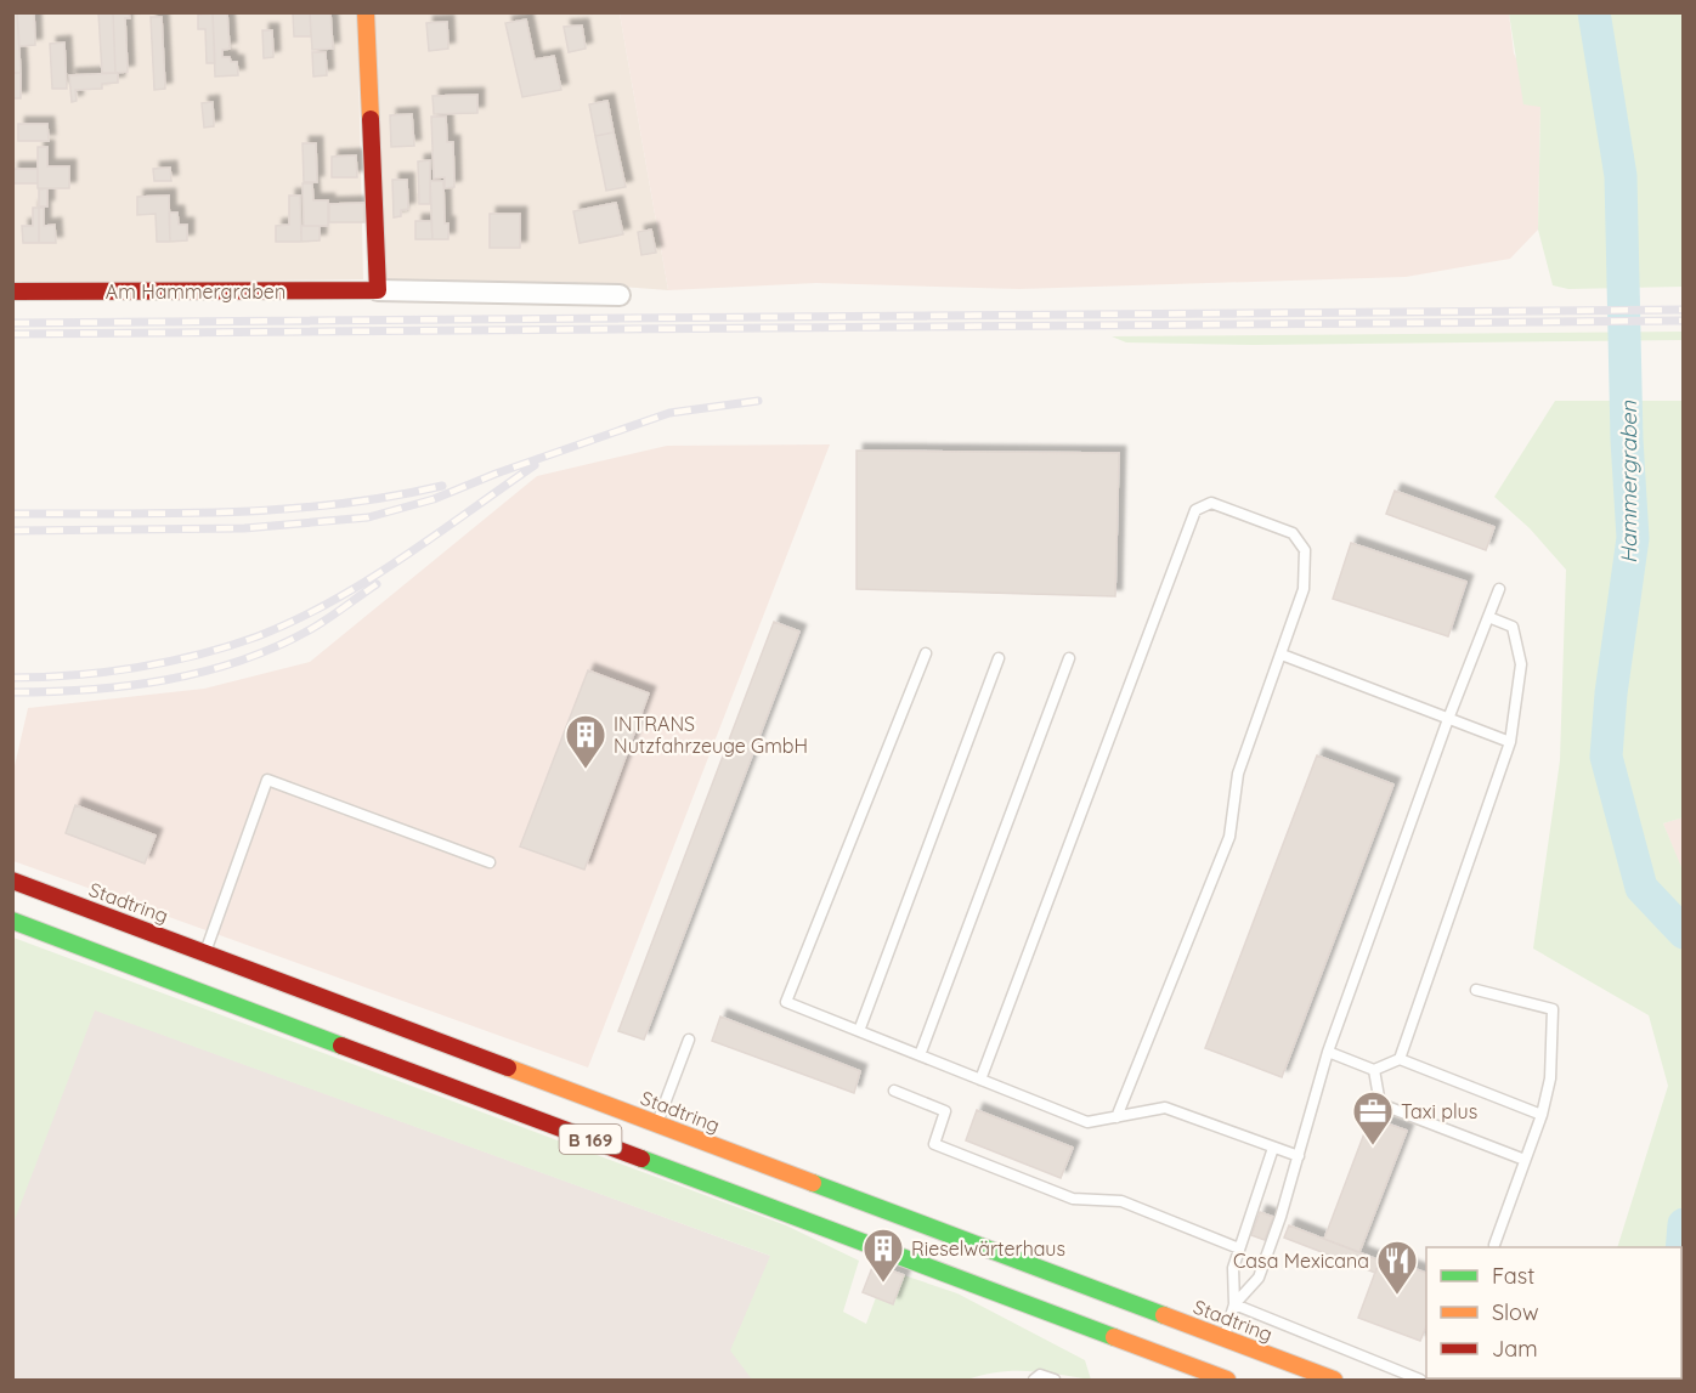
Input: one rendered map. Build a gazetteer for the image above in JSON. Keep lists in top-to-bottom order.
{
  "streets": {
    "main road": ["Am Hammergraben", "Stadtring", "B 169"]
  },
  "water": ["Hammergraben"],
  "places": {
    "building": ["INTRANS Nutzfahrzeuge GmbH", "Rieselwärterhaus"],
    "office": ["Taxi plus"],
    "restaurant": ["Casa Mexicana"]
  },
  "legend": ["Fast", "Slow", "Jam"]
}
